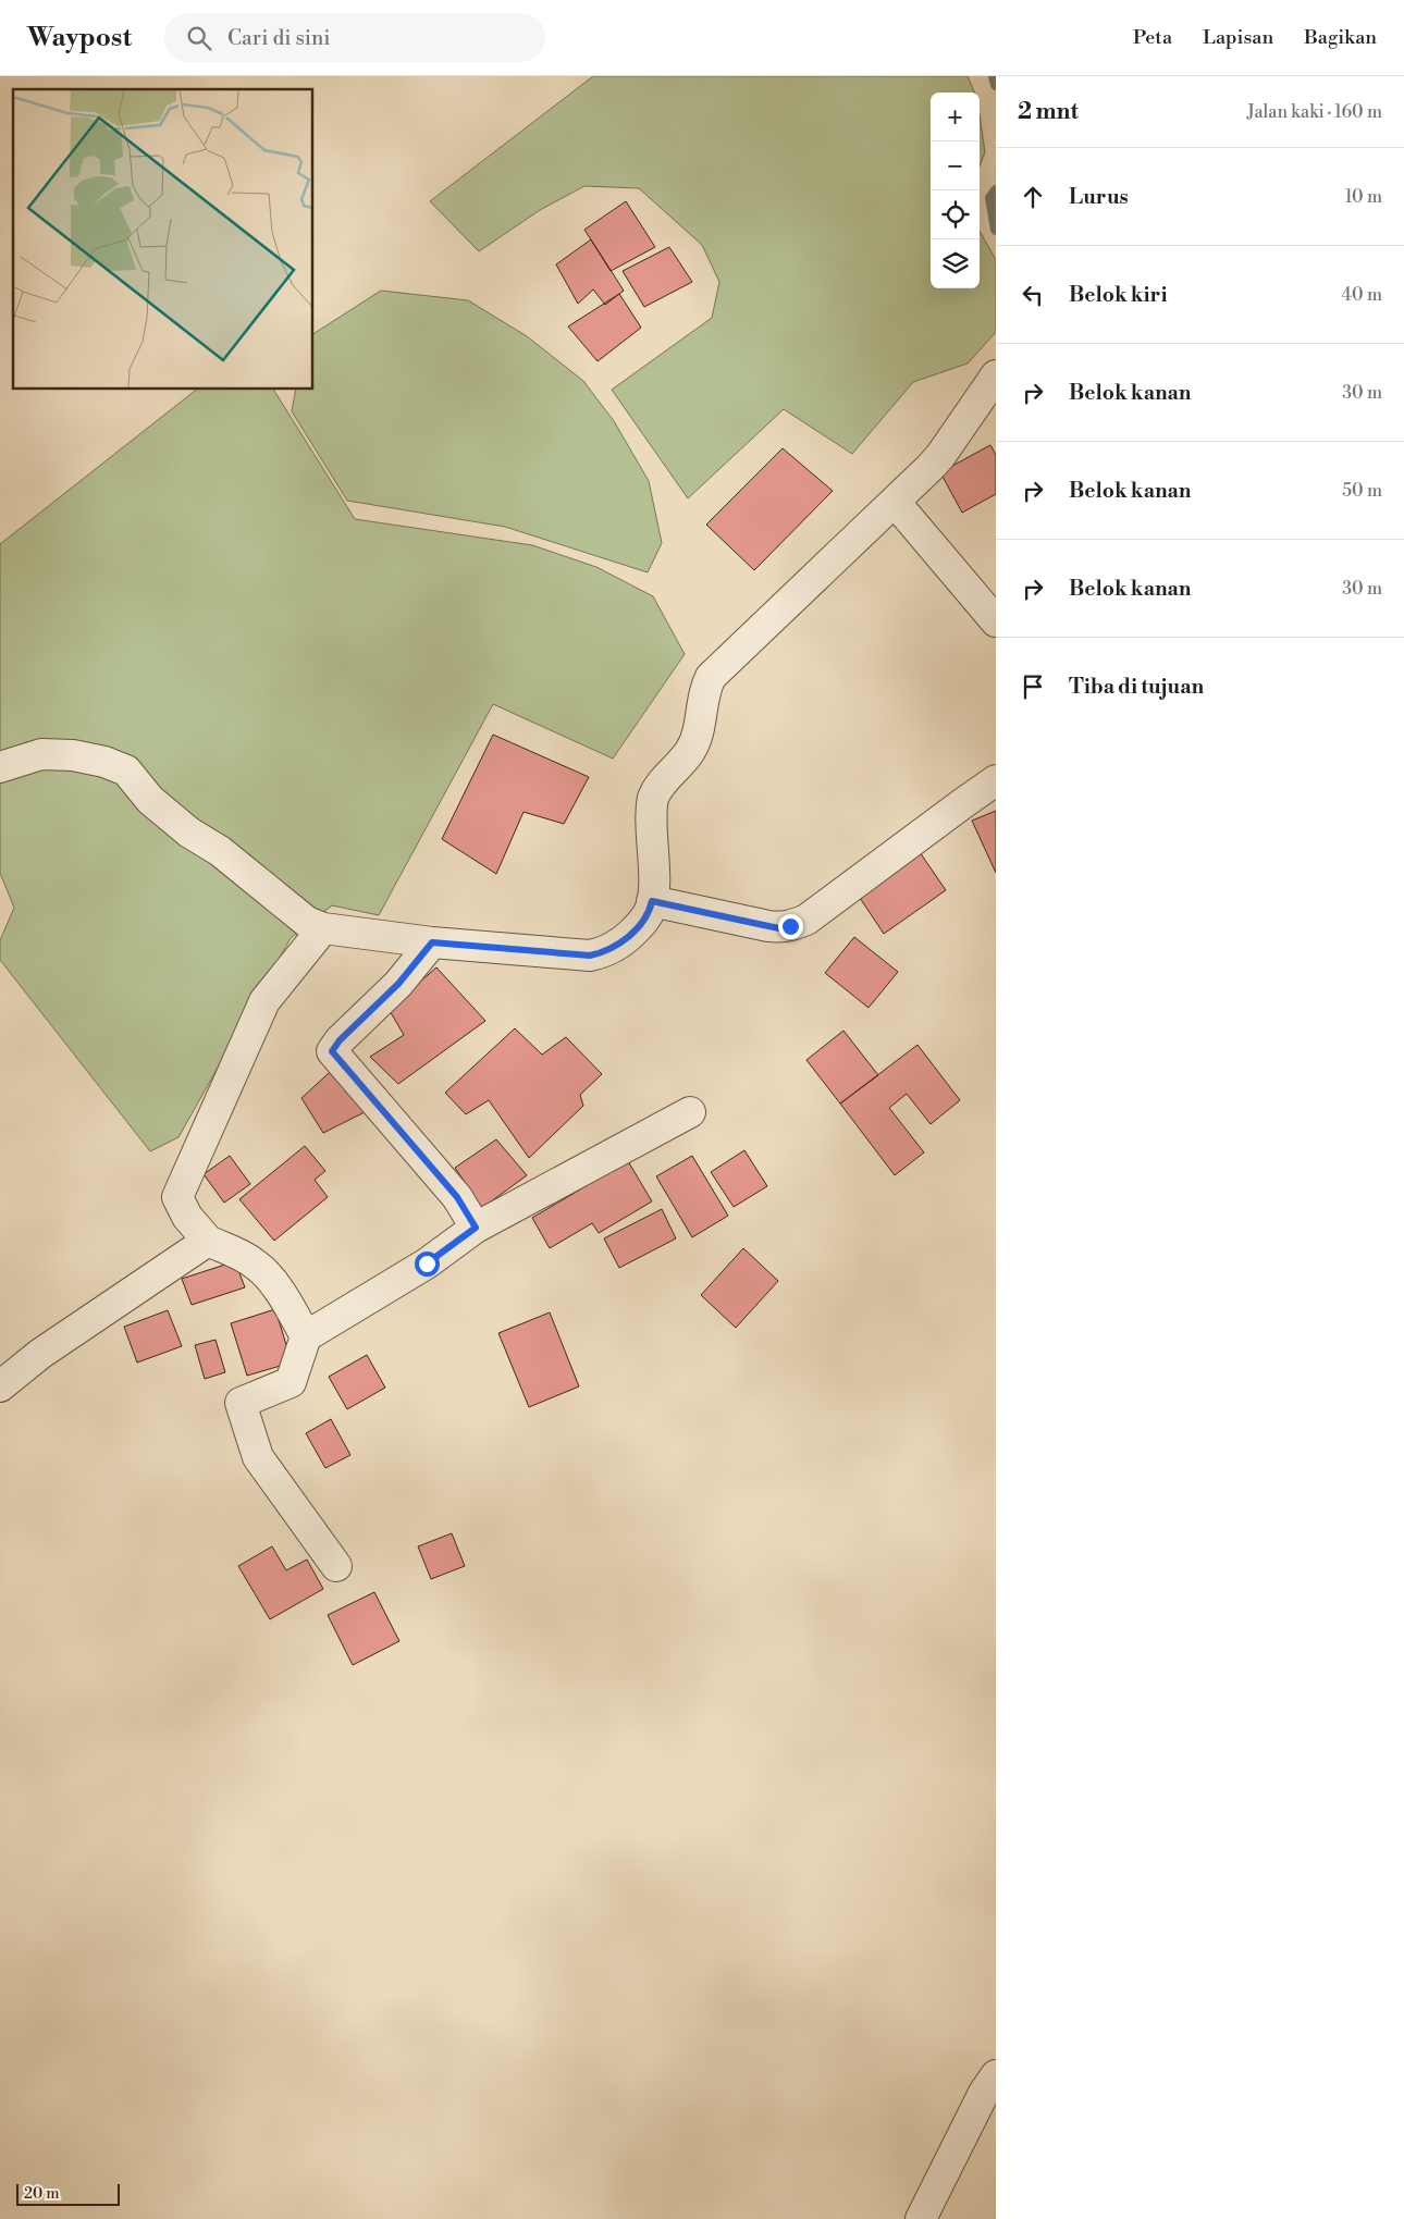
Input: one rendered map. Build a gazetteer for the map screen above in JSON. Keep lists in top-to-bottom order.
{
  "scale_bar": "20 m",
  "page": {
    "header": "Waypost",
    "search": "Cari di sini",
    "nav": ["Peta", "Lapisan", "Bagikan"],
    "heading": ["2 mnt", "Jalan kaki · 160 m"],
    "map_buttons": ["+", "−"],
    "list": [
      ["Lurus", "10 m"],
      ["Belok kiri", "40 m"],
      ["Belok kanan", "30 m"],
      ["Belok kanan", "50 m"],
      ["Belok kanan", "30 m"],
      "Tiba di tujuan"
    ],
    "scale": "20 m"
  }
}
